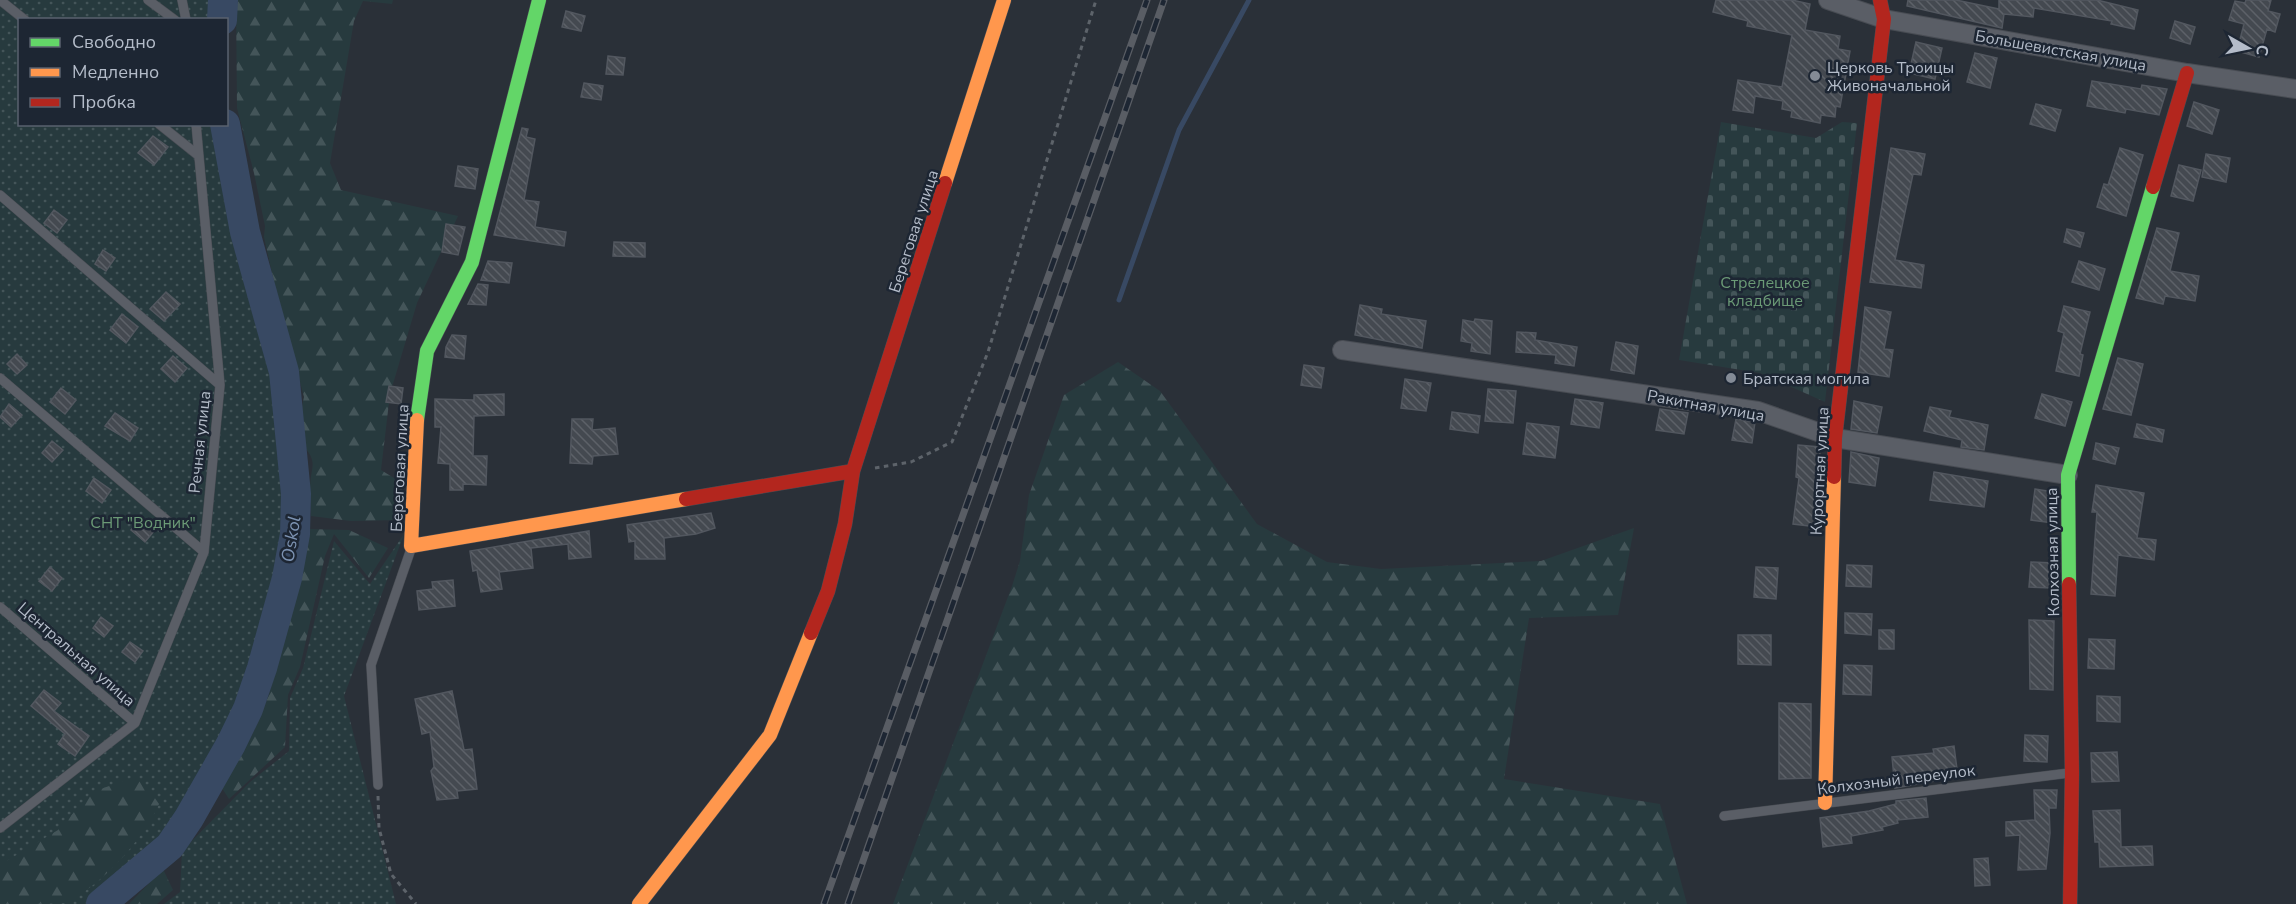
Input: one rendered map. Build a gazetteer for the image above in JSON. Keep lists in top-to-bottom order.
{
  "streets": {
    "street": [
      "Большевистская улица",
      "Береговая улица",
      "Ракитная улица",
      "Курортная улица",
      "Колхозная улица"
    ],
    "lane": ["Речная улица", "Центральная улица", "Колхозный переулок"]
  },
  "crossings": [
    ["Большевистская улица", "Курортная улица"],
    ["Большевистская улица", "Колхозная улица"],
    ["Ракитная улица", "Курортная улица"],
    ["Ракитная улица", "Колхозная улица"],
    ["Речная улица", "Центральная улица"],
    ["Курортная улица", "Колхозный переулок"],
    ["Колхозная улица", "Колхозный переулок"]
  ],
  "water": ["Oskol"],
  "parks": ["Стрелецкое кладбище", "СНТ \"Водник\""],
  "places": ["Церковь Троицы Живоначальной", "Братская могила"],
  "legend": ["Свободно", "Медленно", "Пробка"],
  "north": "right"
}
